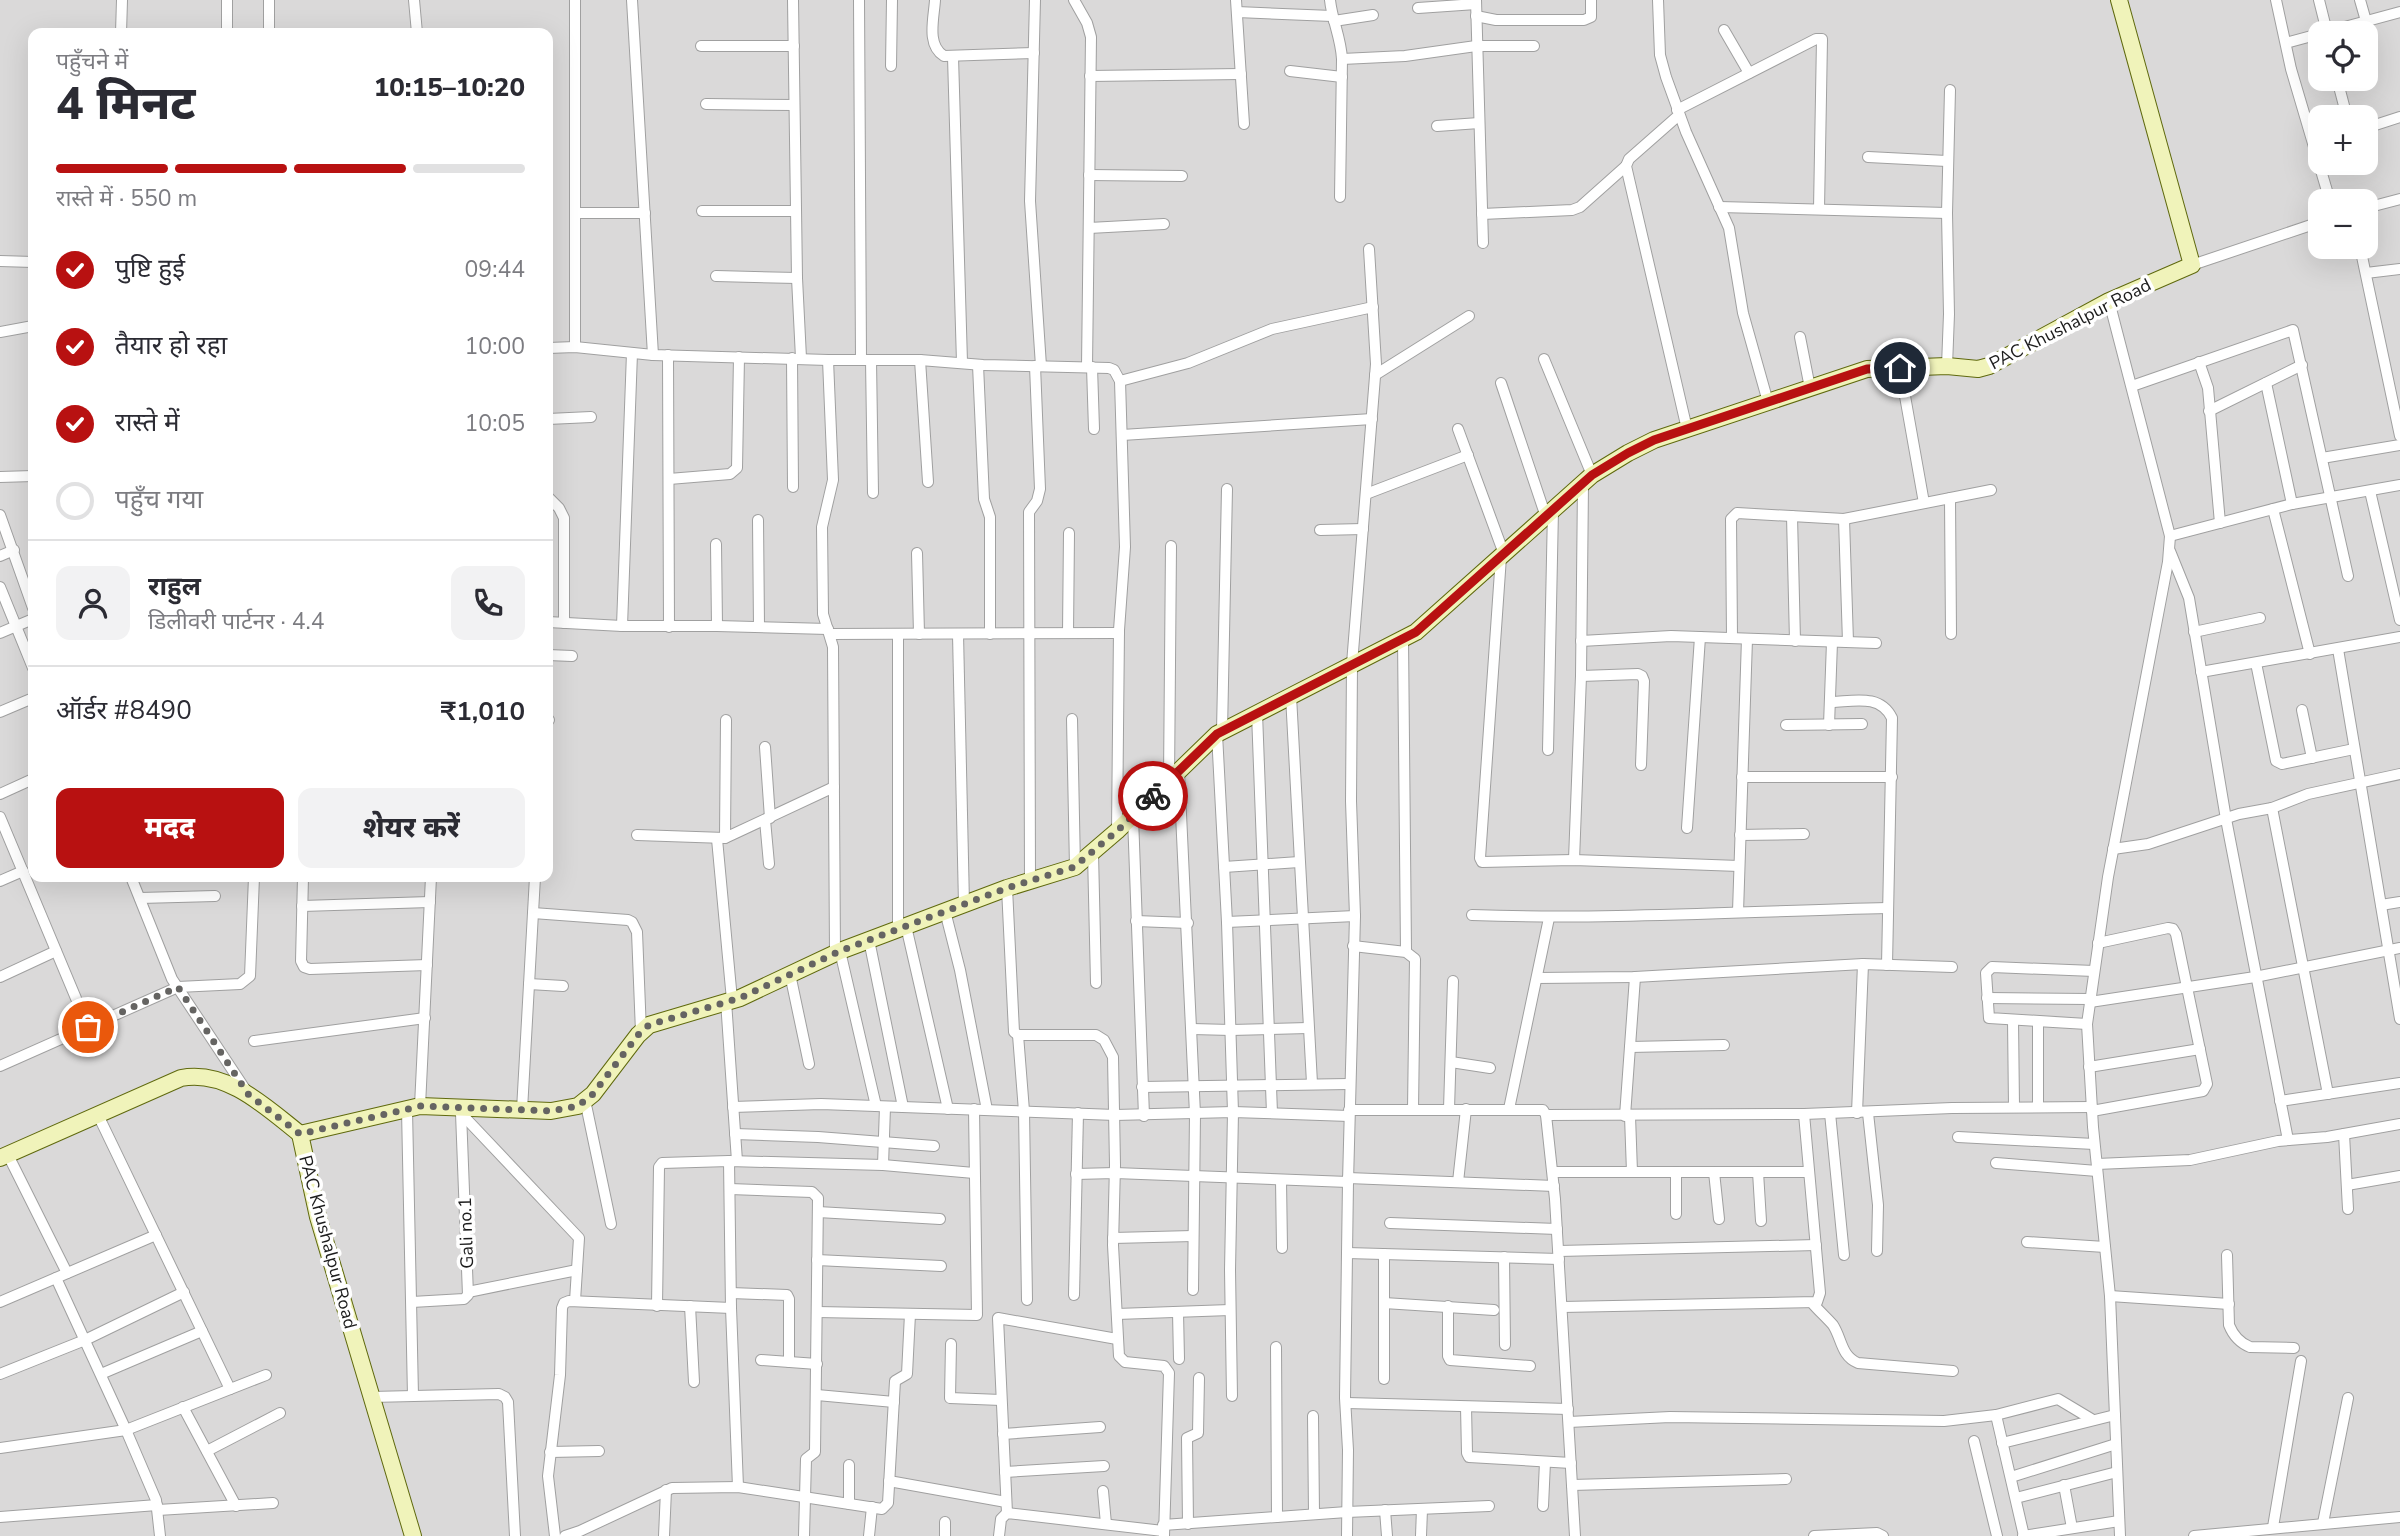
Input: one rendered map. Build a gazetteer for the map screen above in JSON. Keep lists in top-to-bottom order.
{
  "streets": {
    "main road": ["PAC Khushalpur Road"],
    "street": ["Gali no.1"]
  },
  "crossings": [
    ["PAC Khushalpur Road", "Gali no.1"]
  ],
  "page": {
    "map_buttons": ["+", "−"],
    "heading": ["4 मिनट", "पहुँचने में", "10:15–10:20"],
    "panel": [
      "राहुल",
      "डिलीवरी पार्टनर · 4.4",
      "ऑर्डर #8490",
      "₹1,010"
    ],
    "bar": "रास्ते में · 550 m",
    "list": [
      ["पुष्टि हुई", "09:44"],
      ["तैयार हो रहा", "10:00"],
      ["रास्ते में", "10:05"],
      "पहुँच गया"
    ],
    "buttons": ["मदद", "शेयर करें"]
  }
}
